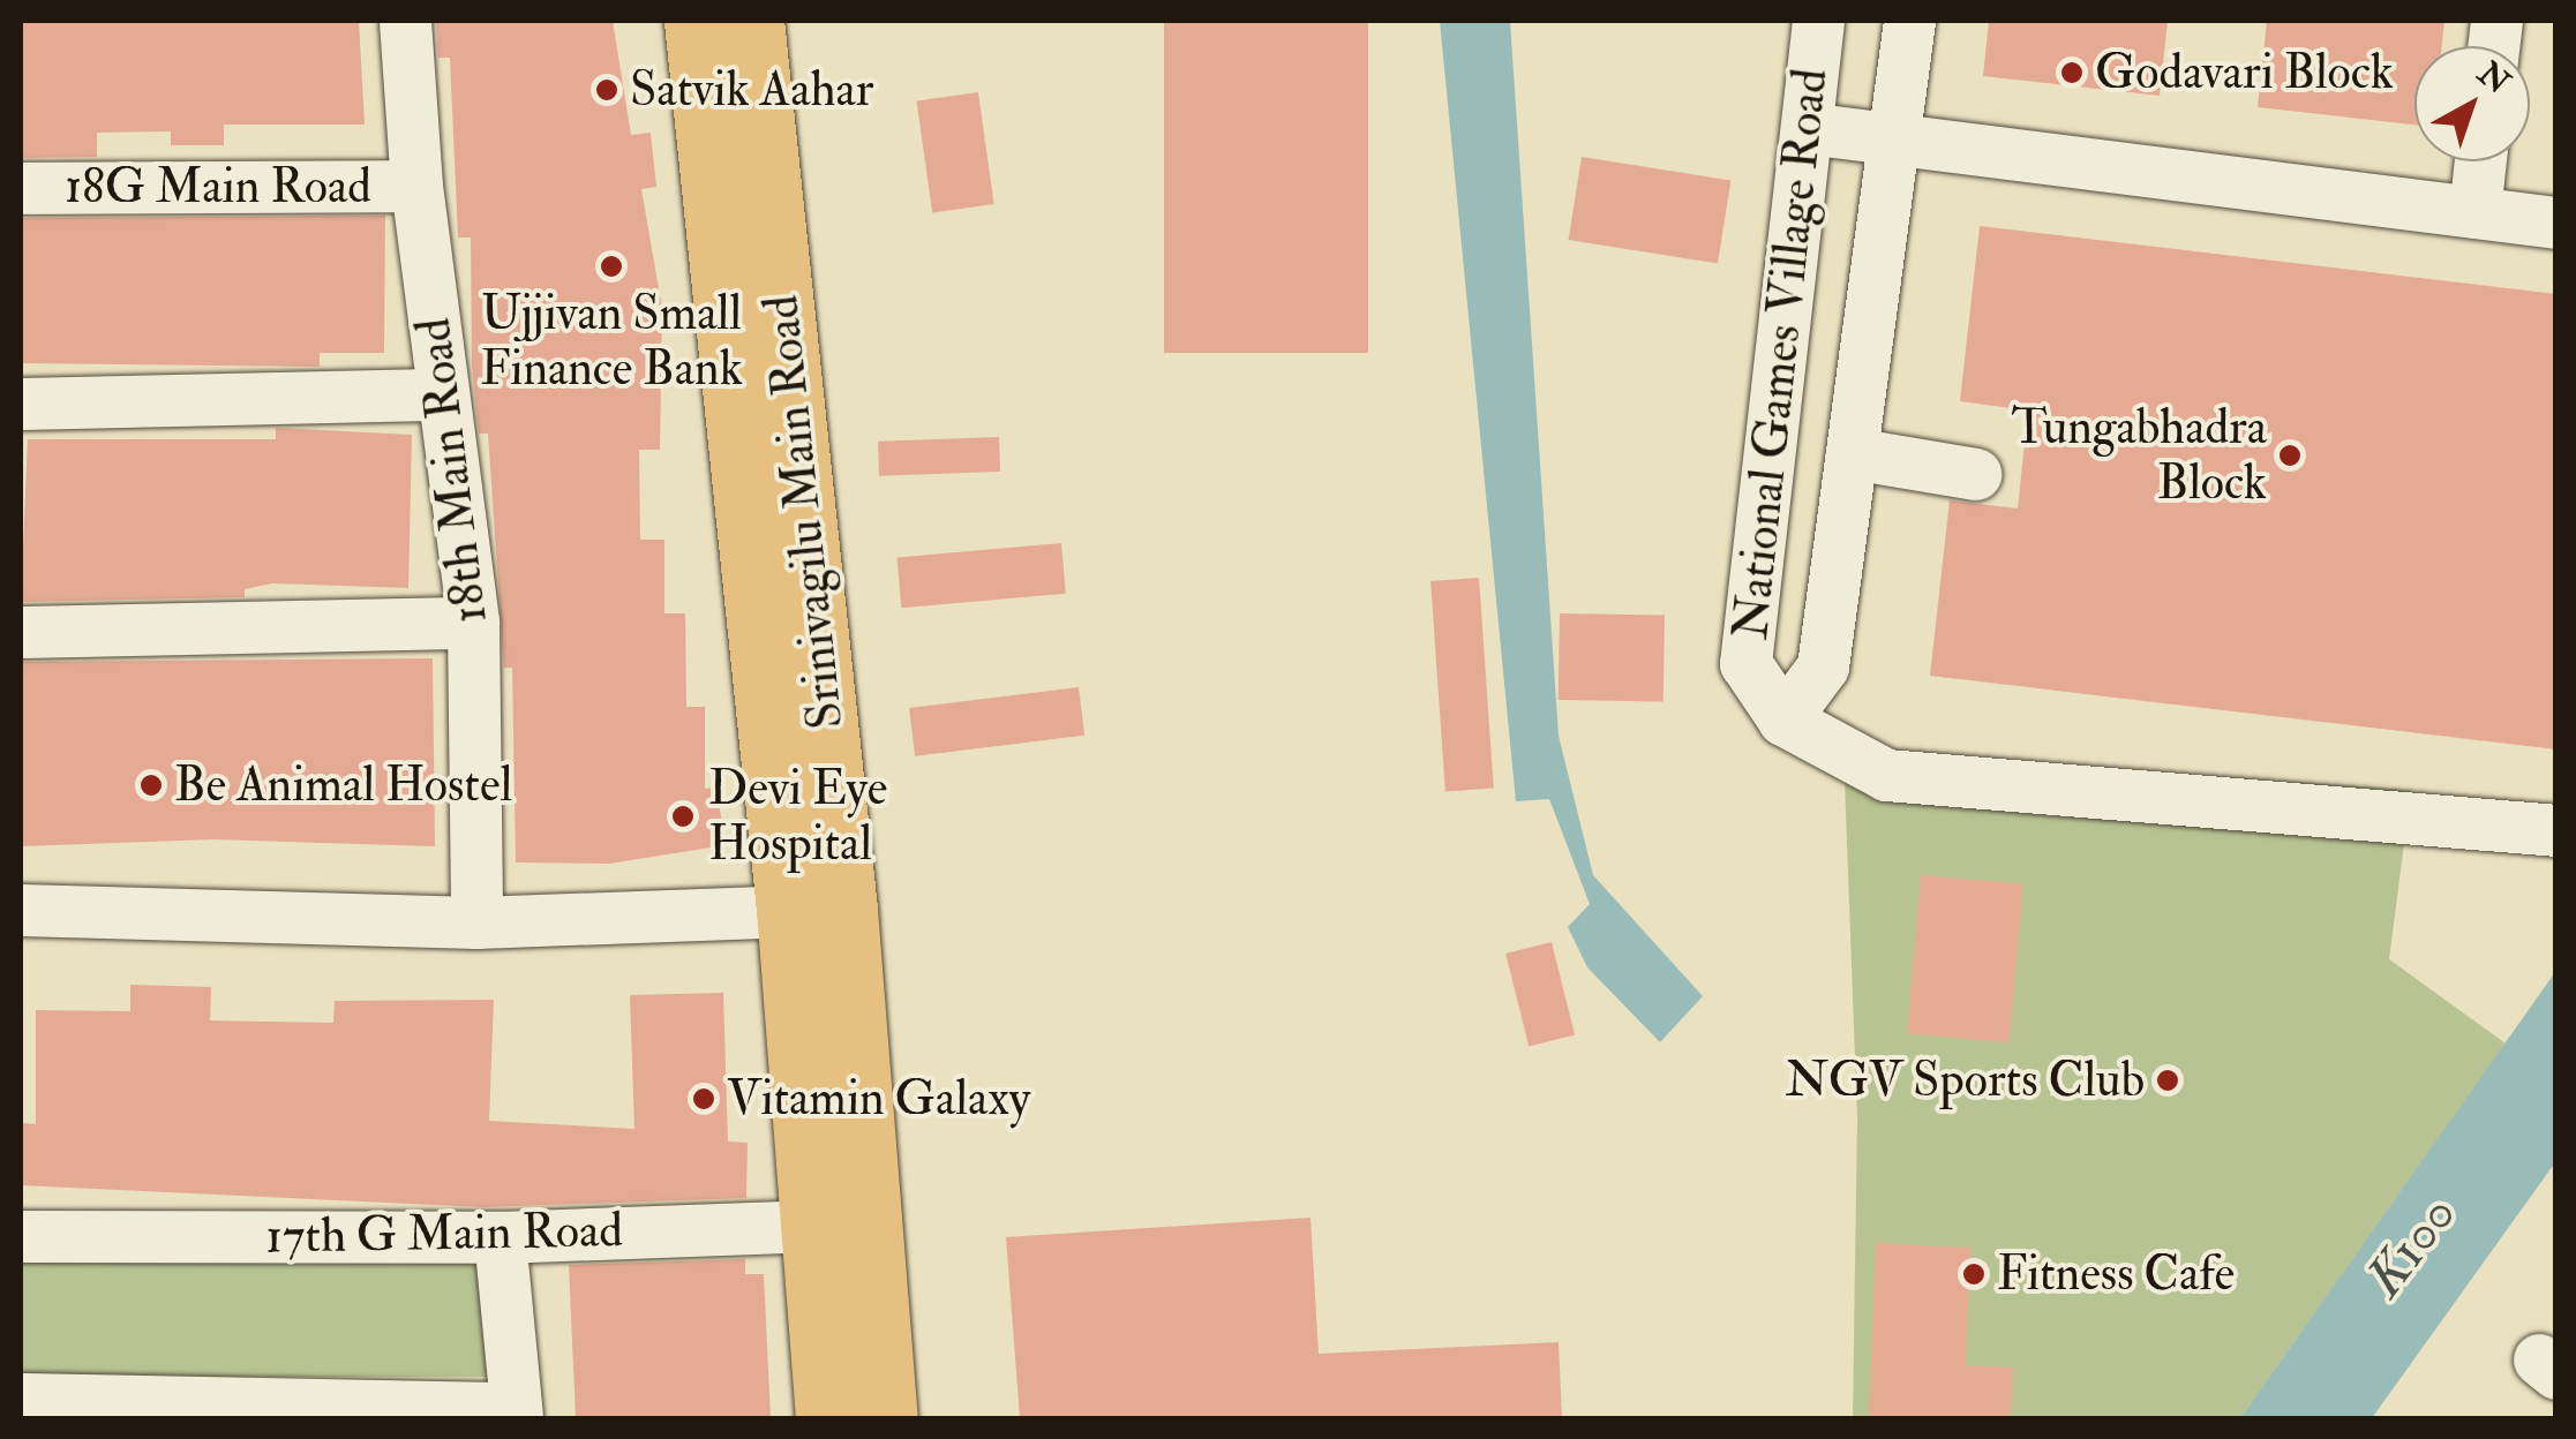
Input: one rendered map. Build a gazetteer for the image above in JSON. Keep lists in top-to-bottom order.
{
  "streets": {
    "main road": ["Srinivagilu Main Road"],
    "street": [
      "18G Main Road",
      "National Games Village Road",
      "18th Main Road",
      "17th G Main Road"
    ]
  },
  "crossings": [
    ["18G Main Road", "18th Main Road"],
    ["Srinivagilu Main Road", "17th G Main Road"]
  ],
  "water": ["K100"],
  "places": [
    "Godavari Block",
    "Satvik Aahar",
    "Ujjivan Small Finance Bank",
    "Tungabhadra Block",
    "Be Animal Hostel",
    "Devi Eye Hospital",
    "NGV Sports Club",
    "Vitamin Galaxy",
    "Fitness Cafe"
  ],
  "north": "top right"
}
